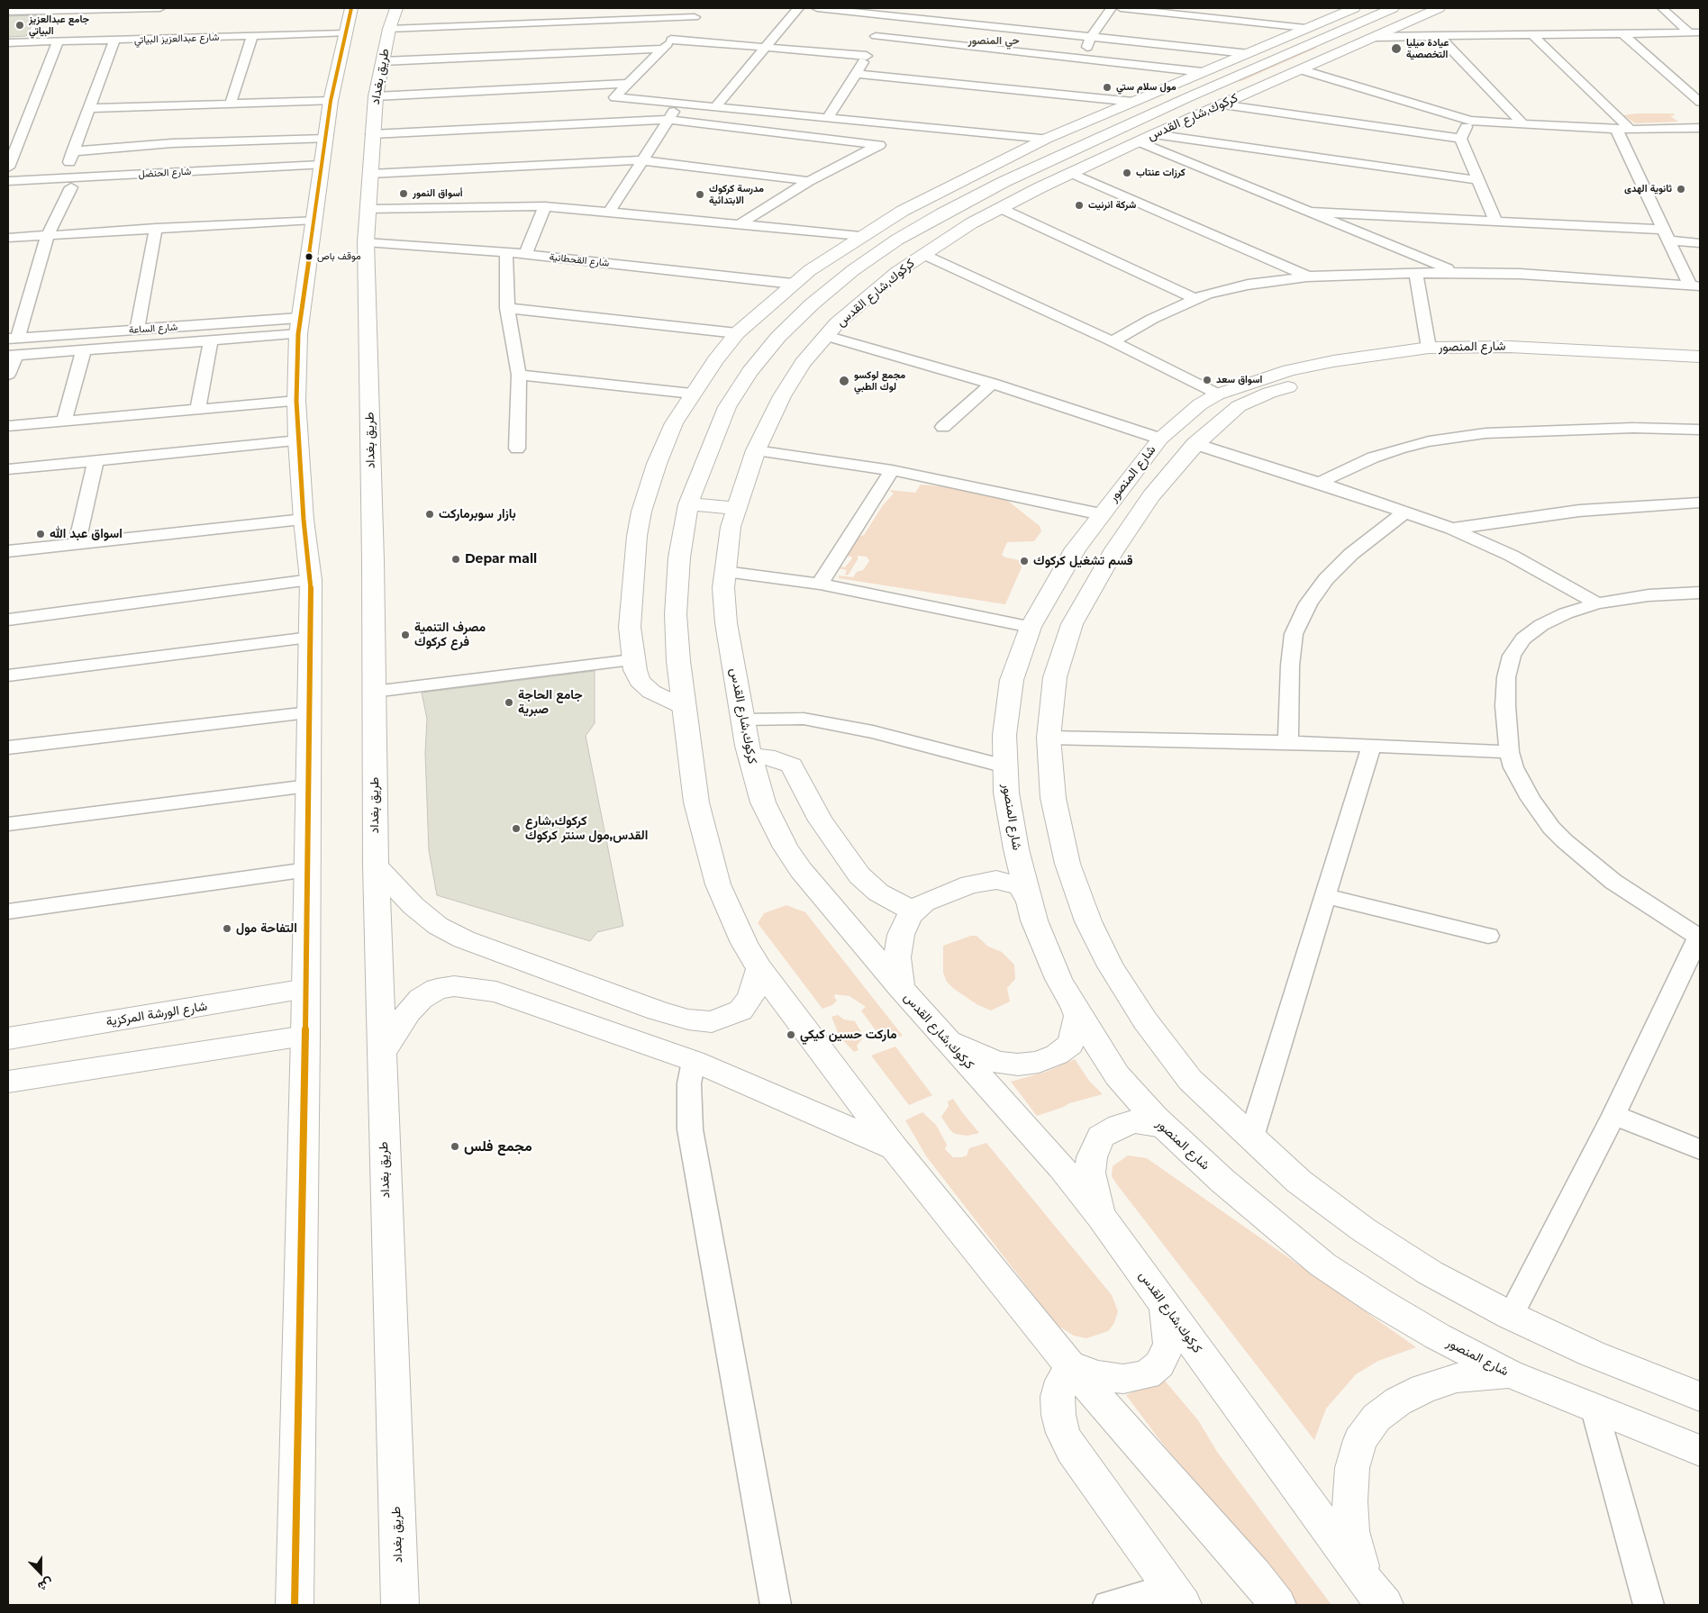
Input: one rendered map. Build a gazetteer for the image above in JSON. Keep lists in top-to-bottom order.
{
  "streets": {
    "main road": [
      "طريق بغداد",
      "كركوك,شارع القدس",
      "شارع المنصور",
      "شارع الورشة المركزية"
    ],
    "street": [
      "شارع عبدالعزيز البياتي",
      "شارع الحنضل",
      "شارع القحطانية",
      "شارع الساعة"
    ]
  },
  "crossings": [
    ["طريق بغداد", "شارع القحطانية"]
  ],
  "districts": ["حي المنصور"],
  "places": [
    "جامع عبدالعزيز البياتي",
    "عيادة ميليا التخصصية",
    "مول سلام ستي",
    "كرزات عنتاب",
    "ثانوية الهدى",
    "أسواق النمور",
    "مدرسة كركوك الابتدائية",
    "شركة انرنيت",
    "موقف باص",
    "اسواق سعد",
    "مجمع لوكسو لوك الطبي",
    "بازار سوبرماركت",
    "اسواق عبد الله",
    "Depar mall",
    "قسم تشغيل كركوك",
    "مصرف التنمية فرع كركوك",
    "جامع الحاجة صبرية",
    "كركوك,شارع القدس,مول سنتر كركوك",
    "التفاحة مول",
    "ماركت حسين كيكي",
    "مجمع فلس"
  ],
  "north": "bottom"
}
